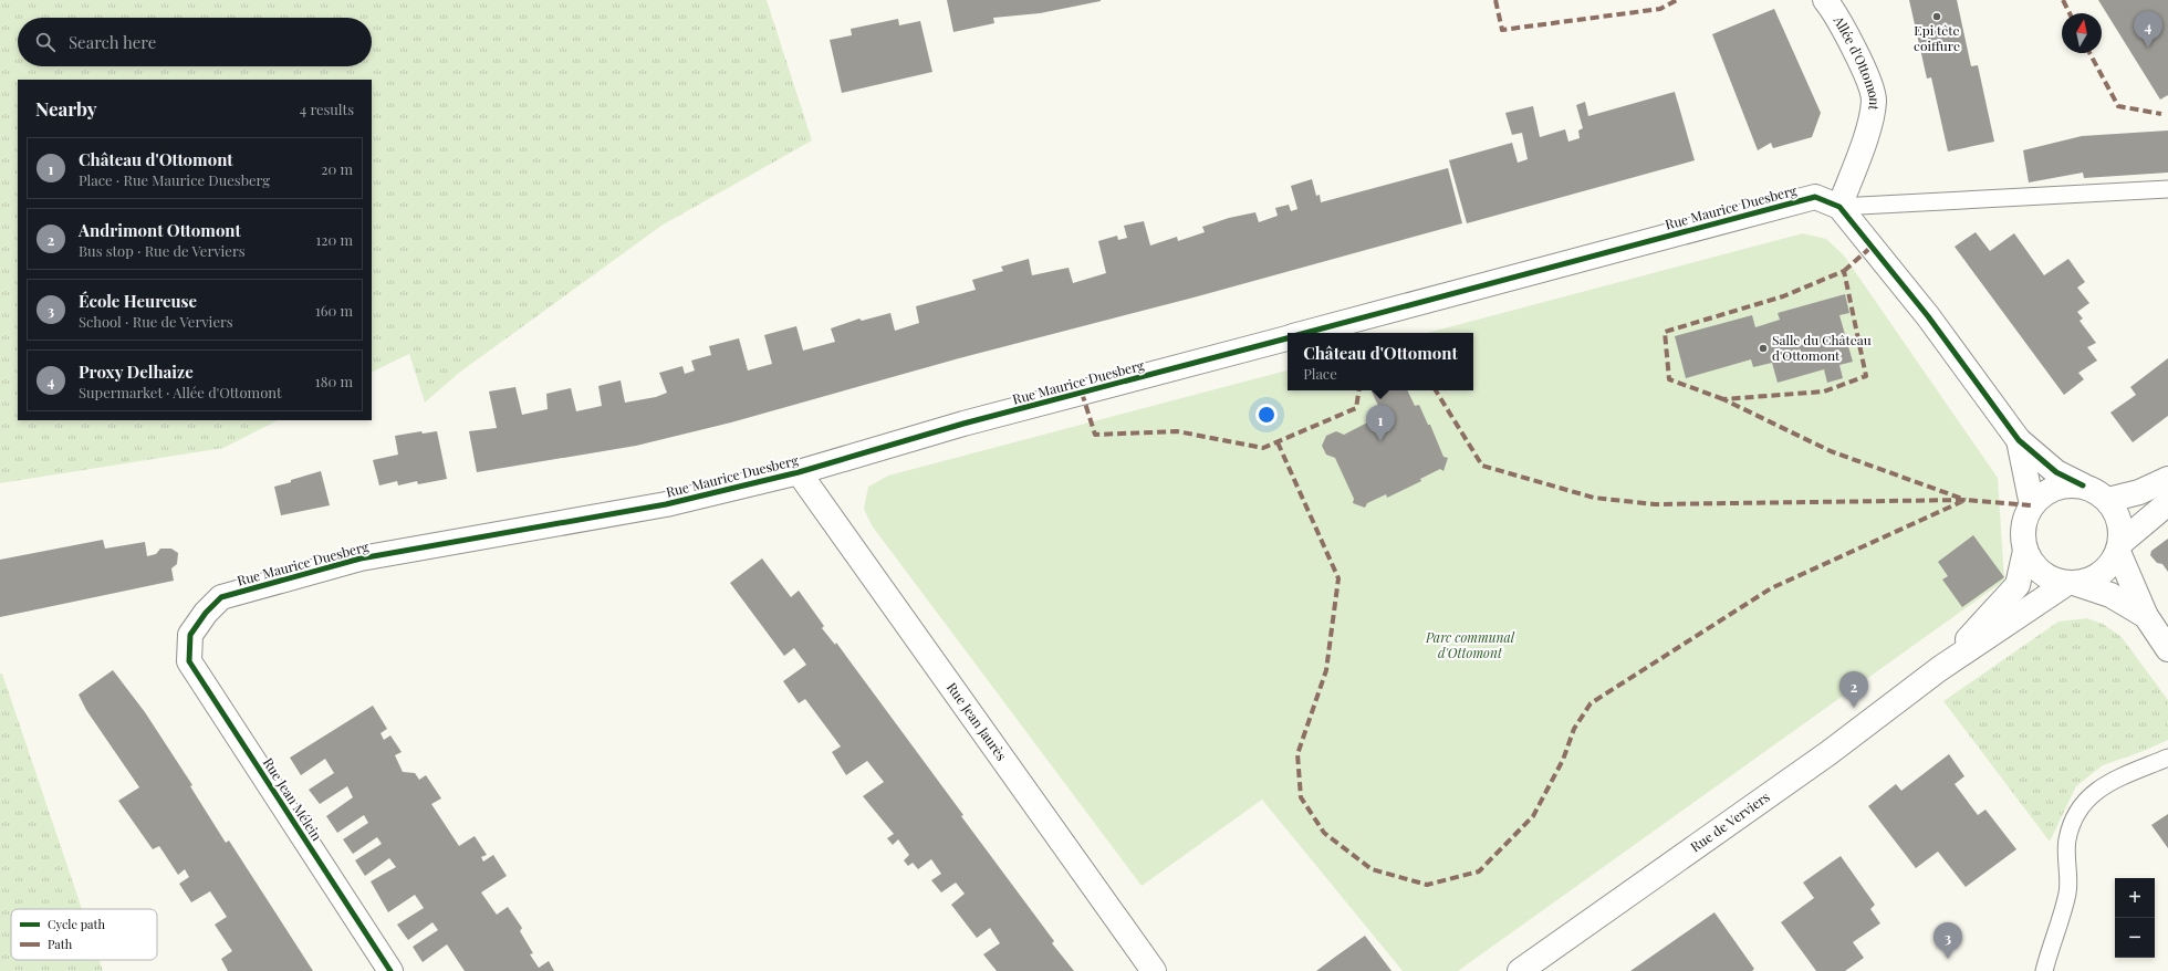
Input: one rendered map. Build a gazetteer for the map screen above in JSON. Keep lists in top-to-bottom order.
{
  "streets": {
    "street": [
      "Allée d'Ottomont",
      "Rue Maurice Duesberg",
      "Rue Jean Jaurès",
      "Rue Jean Mélein",
      "Rue de Verviers"
    ]
  },
  "crossings": [
    ["Allée d'Ottomont", "Rue Maurice Duesberg"],
    ["Rue Maurice Duesberg", "Rue Jean Jaurès"],
    ["Rue Maurice Duesberg", "Rue Jean Mélein"]
  ],
  "parks": ["Parc communal d'Ottomont"],
  "places": ["Epi tête coiffure", "Salle du Château d'Ottomont"],
  "legend": ["Cycle path", "Path"],
  "north": "top",
  "page": {
    "pins": [
      "4",
      "1",
      "2",
      "3"
    ],
    "search": "Search here",
    "heading": ["Nearby", "4 results"],
    "list": [
      {
        "mark": "1",
        "name": "Château d'Ottomont",
        "note": "Place · Rue Maurice Duesberg",
        "value": "20 m"
      },
      {
        "mark": "2",
        "name": "Andrimont Ottomont",
        "note": "Bus stop · Rue de Verviers",
        "value": "120 m"
      },
      {
        "mark": "3",
        "name": "École Heureuse",
        "note": "School · Rue de Verviers",
        "value": "160 m"
      },
      {
        "mark": "4",
        "name": "Proxy Delhaize",
        "note": "Supermarket · Allée d'Ottomont",
        "value": "180 m"
      }
    ],
    "popup": ["Château d'Ottomont", "Place"],
    "map_buttons": ["+", "−"]
  }
}
